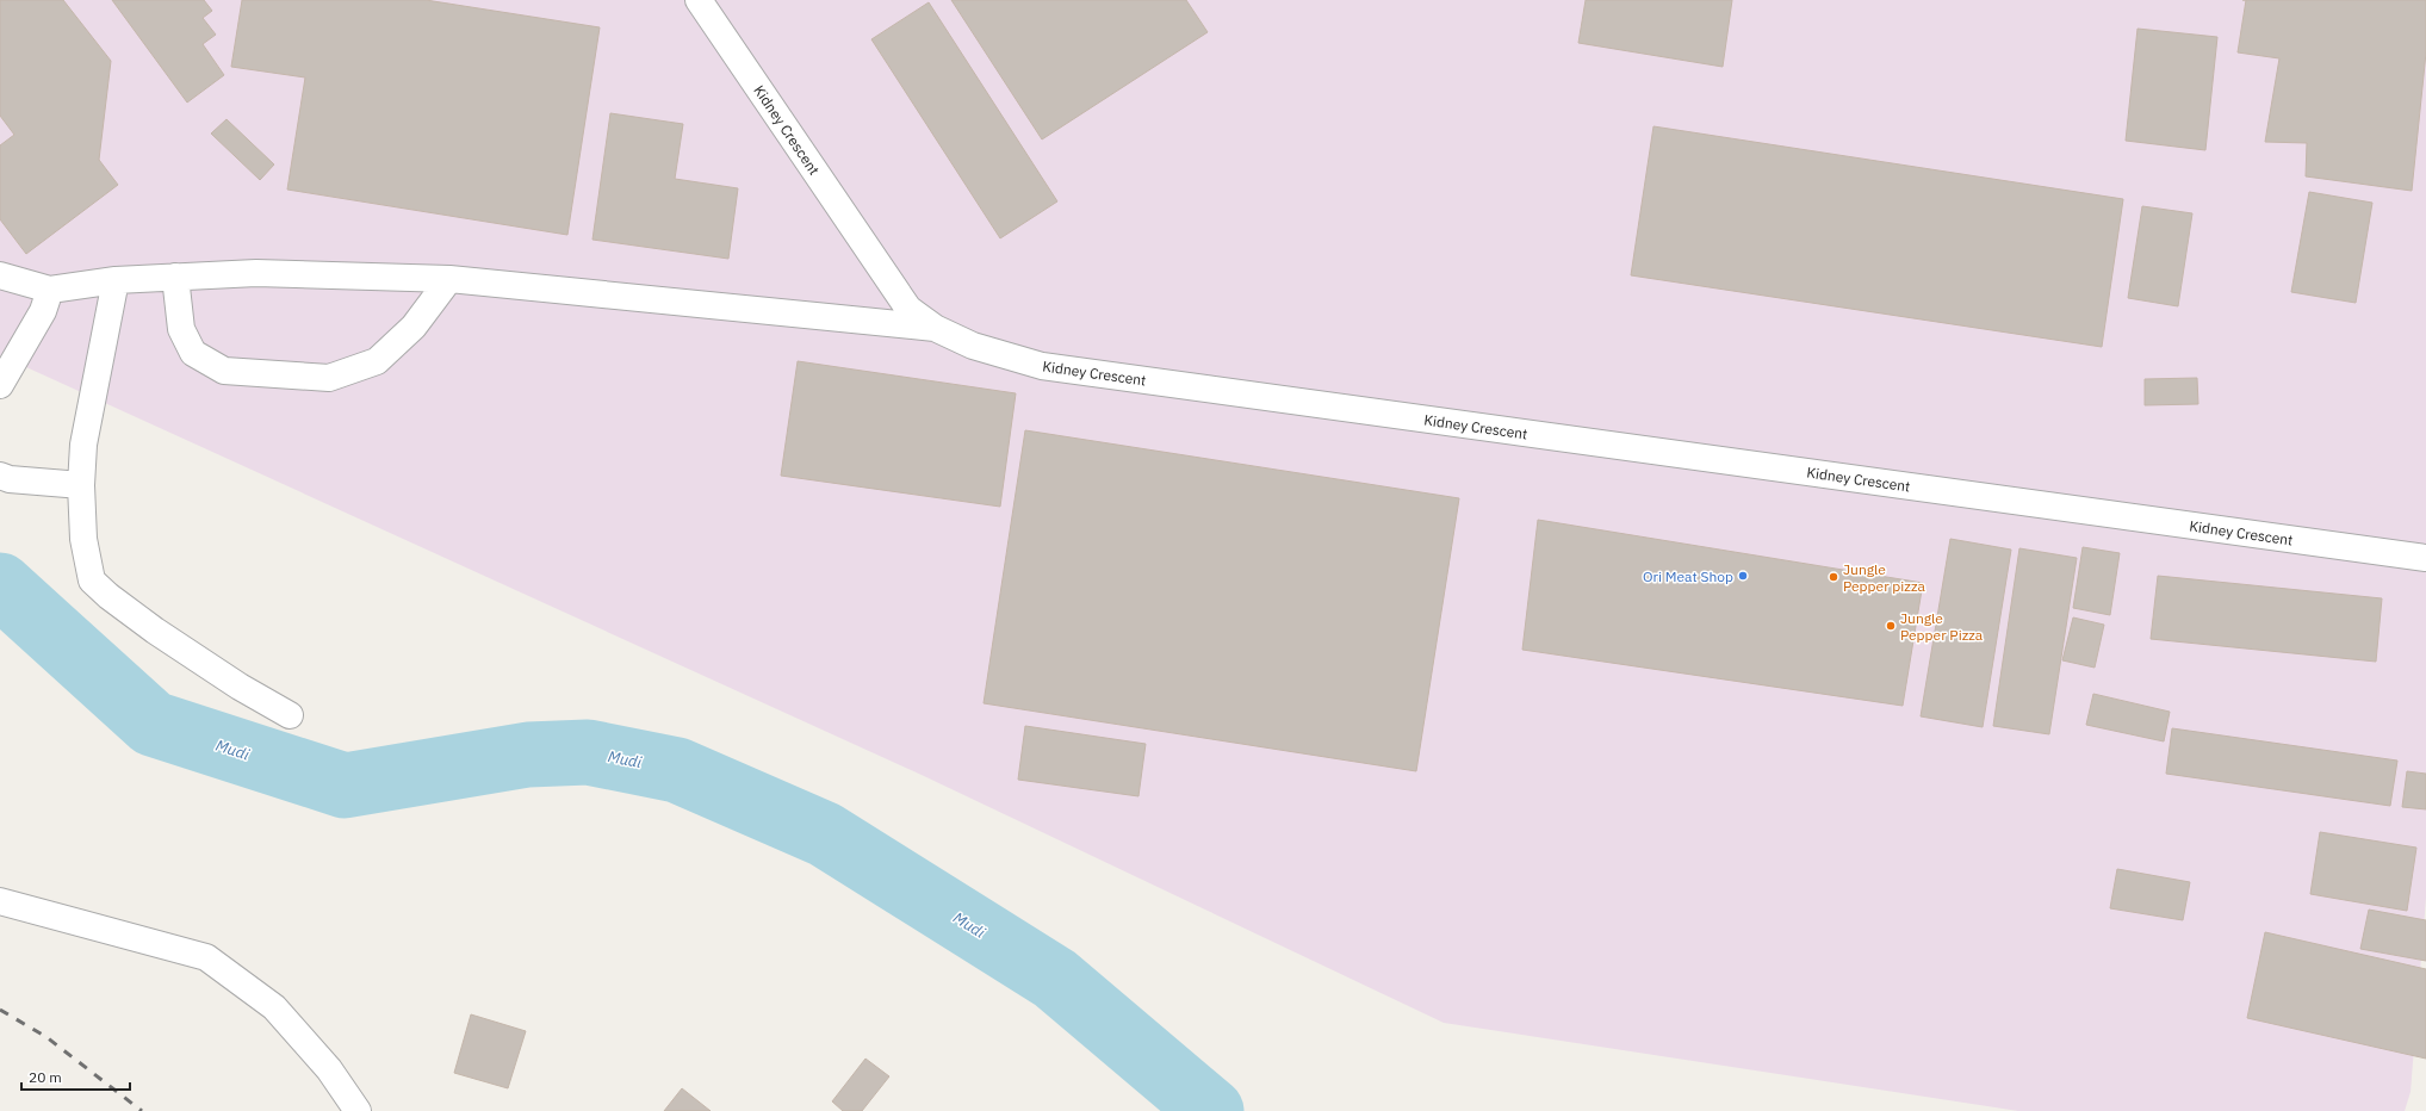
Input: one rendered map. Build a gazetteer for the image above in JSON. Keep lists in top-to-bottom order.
{
  "streets": {
    "street": ["Kidney Crescent"]
  },
  "water": ["Mudi"],
  "places": ["Ori Meat Shop", "Jungle Pepper pizza", "Jungle Pepper Pizza"],
  "scale_bar": "20 m"
}
